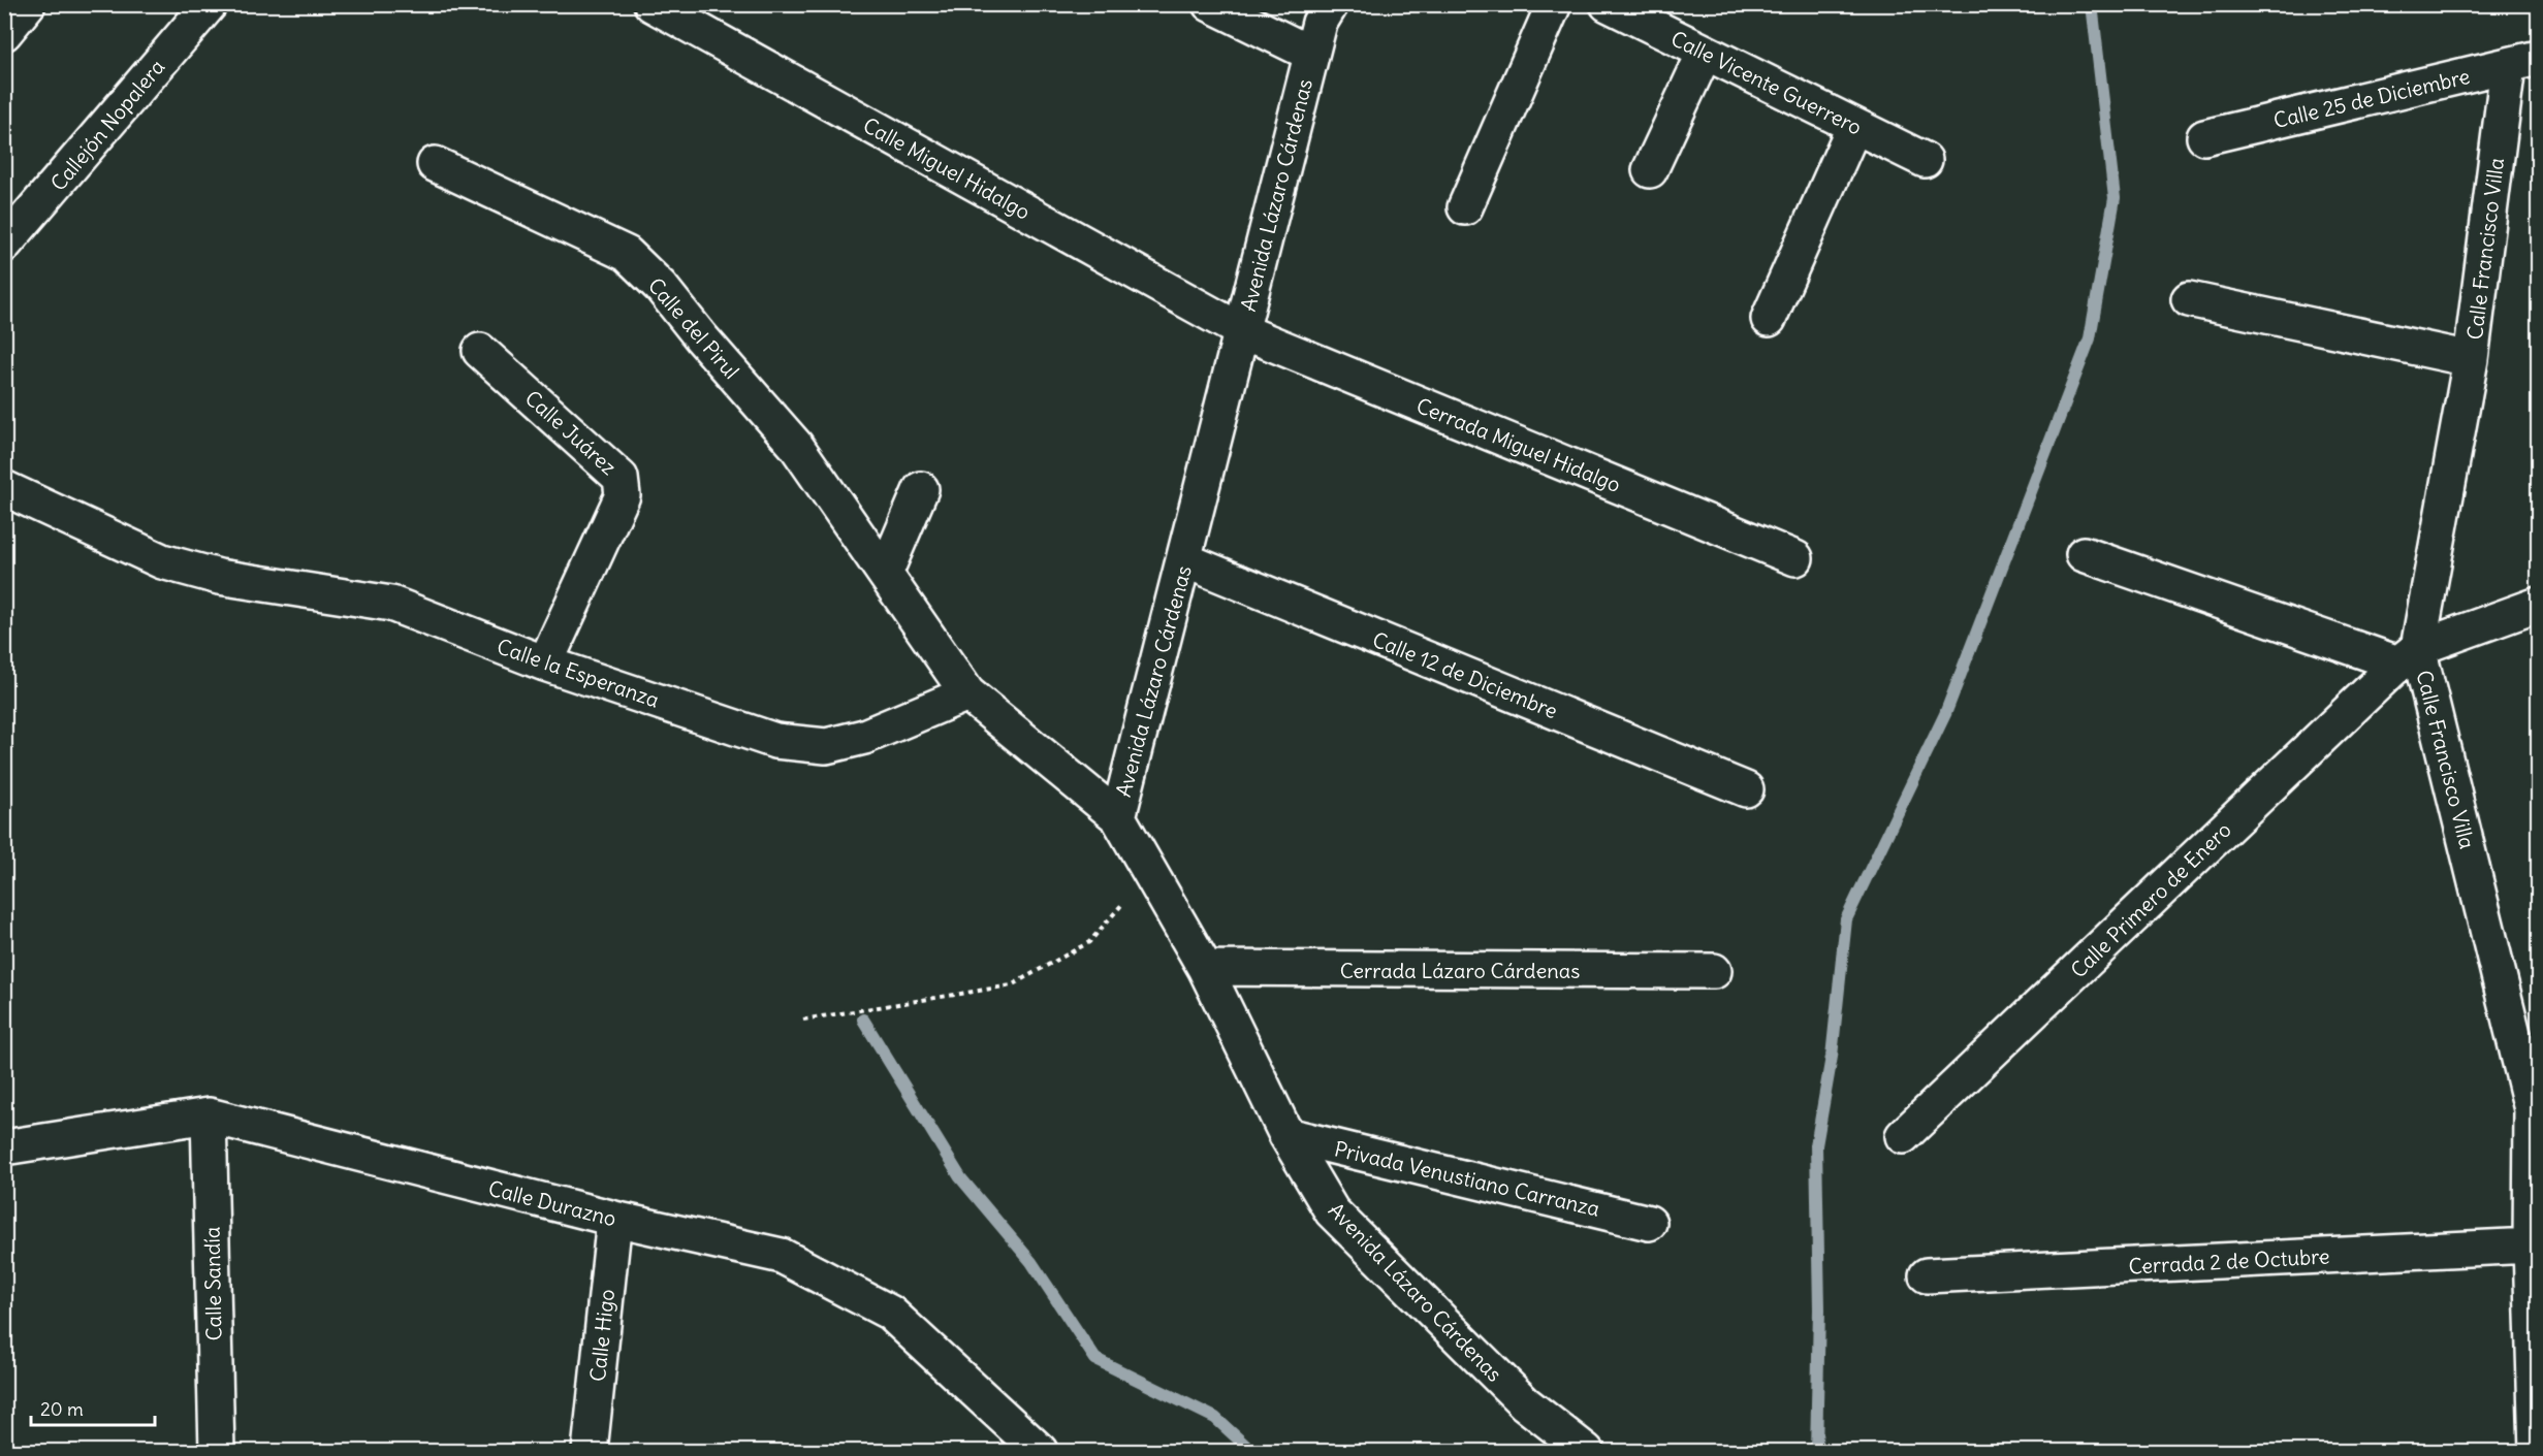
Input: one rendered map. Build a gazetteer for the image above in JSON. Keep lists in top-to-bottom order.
{
  "streets": {
    "street": [
      "Calle Vicente Guerrero",
      "Calle 25 de Diciembre",
      "Callejón Nopalera",
      "Calle Miguel Hidalgo",
      "Avenida Lázaro Cárdenas",
      "Calle Francisco Villa",
      "Calle del Pirul",
      "Calle Juárez",
      "Cerrada Miguel Hidalgo",
      "Calle la Esperanza",
      "Calle 12 de Diciembre",
      "Calle Primero de Enero",
      "Cerrada Lázaro Cárdenas",
      "Privada Venustiano Carranza",
      "Calle Durazno",
      "Cerrada 2 de Octubre",
      "Calle Sandía",
      "Calle Higo"
    ]
  },
  "crossings": [
    ["Calle 25 de Diciembre", "Calle Francisco Villa"],
    ["Calle Miguel Hidalgo", "Avenida Lázaro Cárdenas"],
    ["Calle Miguel Hidalgo", "Cerrada Miguel Hidalgo"],
    ["Avenida Lázaro Cárdenas", "Cerrada Miguel Hidalgo"],
    ["Avenida Lázaro Cárdenas", "Calle 12 de Diciembre"],
    ["Avenida Lázaro Cárdenas", "Cerrada Lázaro Cárdenas"],
    ["Avenida Lázaro Cárdenas", "Privada Venustiano Carranza"],
    ["Calle Francisco Villa", "Calle Primero de Enero"],
    ["Calle Francisco Villa", "Cerrada 2 de Octubre"],
    ["Calle del Pirul", "Calle la Esperanza"],
    ["Calle Juárez", "Calle la Esperanza"],
    ["Calle Durazno", "Calle Sandía"],
    ["Calle Durazno", "Calle Higo"]
  ],
  "scale_bar": "20 m"
}
